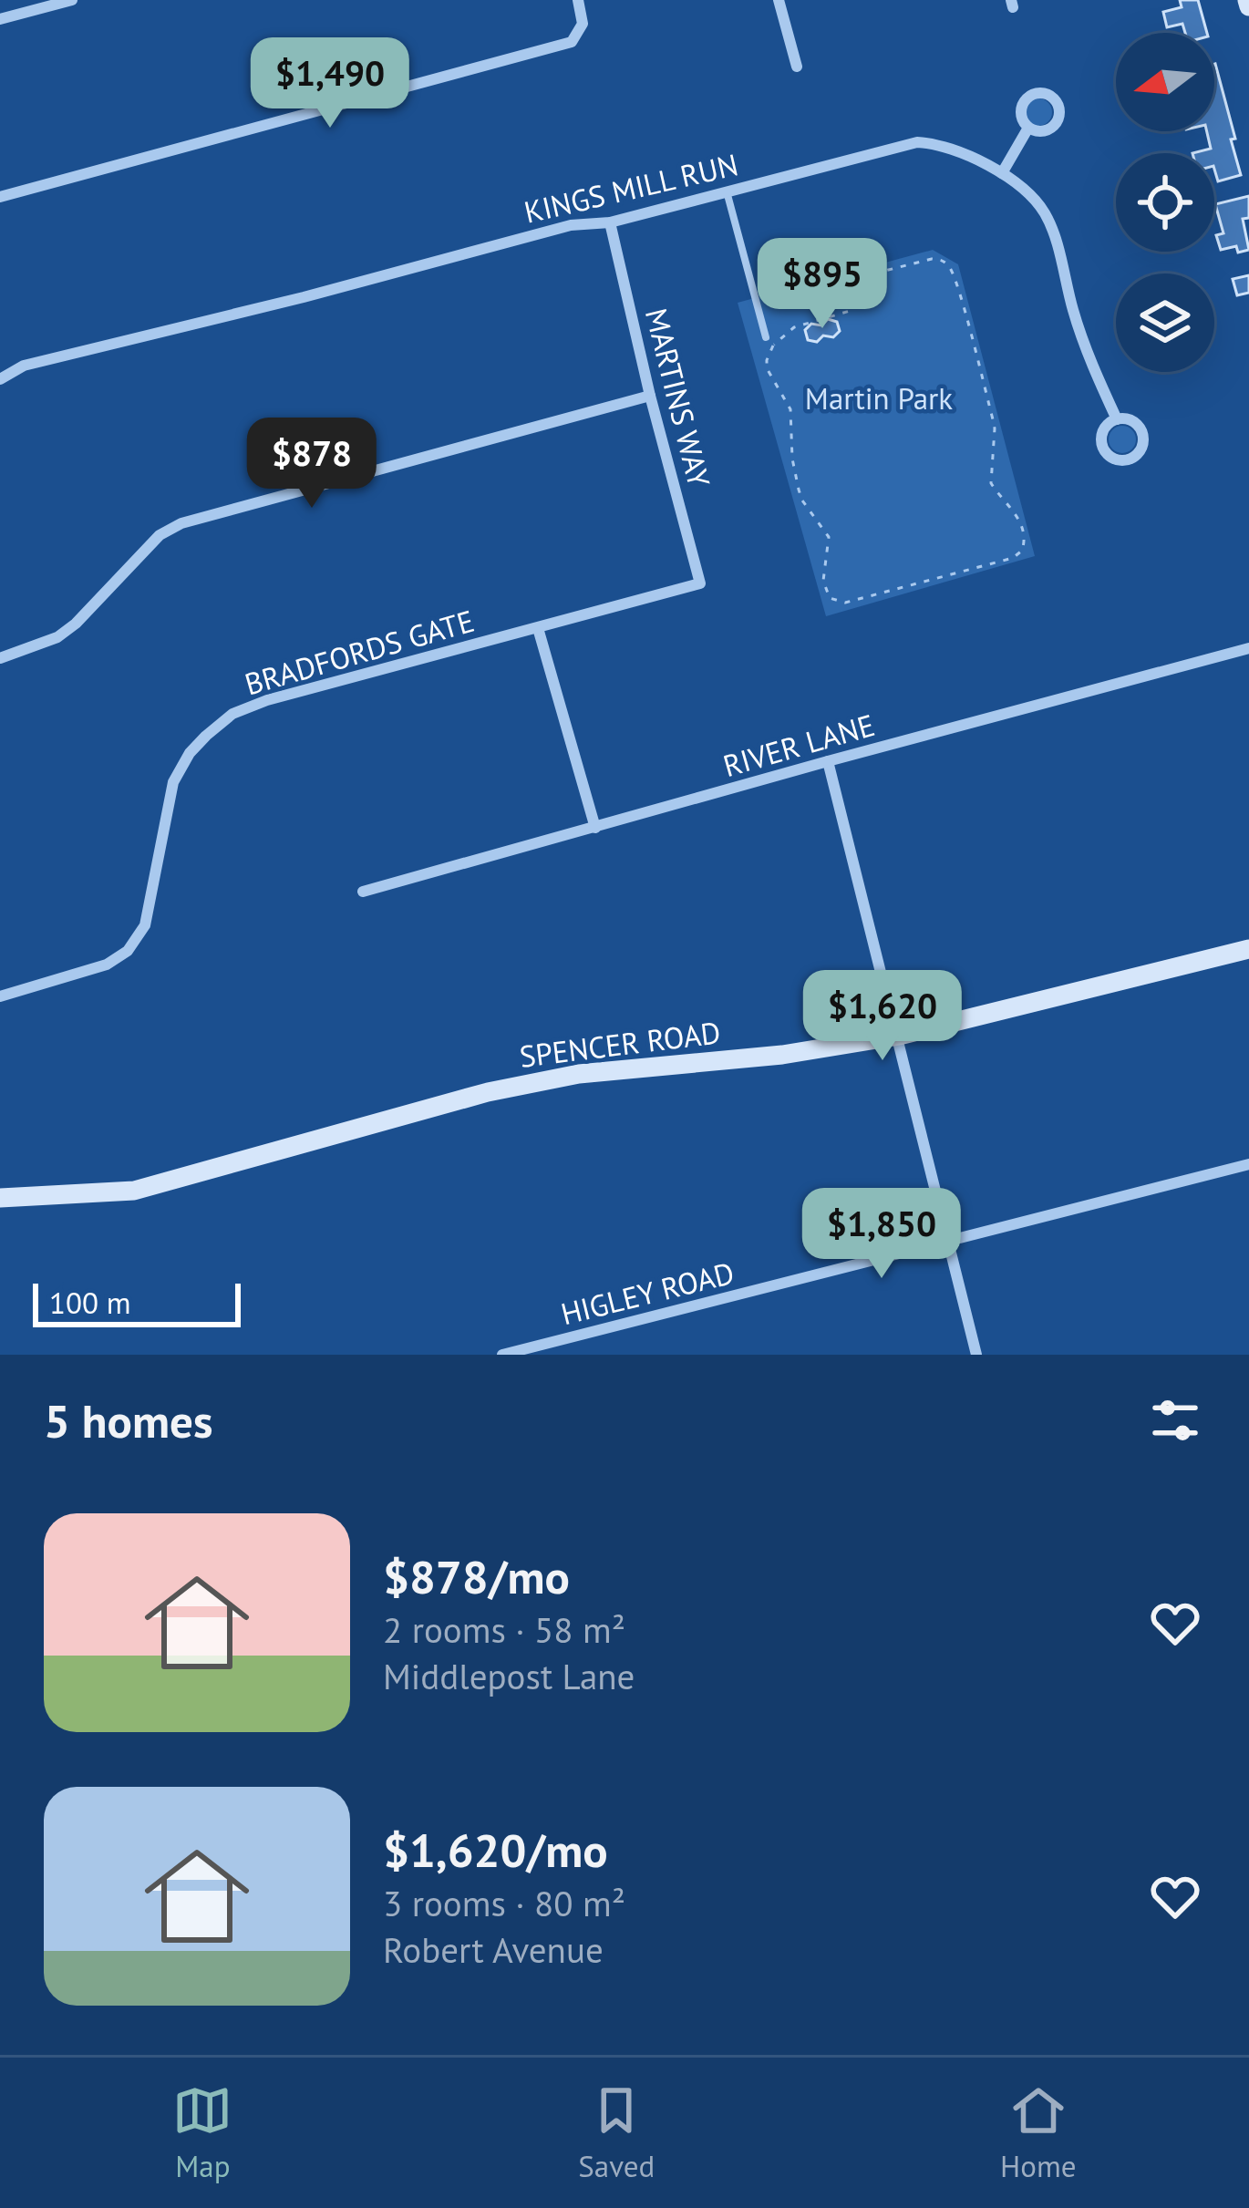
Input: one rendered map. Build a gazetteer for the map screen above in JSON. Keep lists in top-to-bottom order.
{
  "streets": {
    "street": [
      "KINGS MILL RUN",
      "MARTINS WAY",
      "BRADFORDS GATE",
      "RIVER LANE",
      "SPENCER ROAD",
      "HIGLEY ROAD"
    ]
  },
  "crossings": [
    ["KINGS MILL RUN", "MARTINS WAY"],
    ["MARTINS WAY", "BRADFORDS GATE"]
  ],
  "parks": ["Martin Park"],
  "scale_bar": "100 m",
  "north": "left",
  "page": {
    "price": [
      "$1,490",
      "$895",
      "$878",
      "$1,620",
      "$1,850"
    ],
    "scale": "100 m",
    "heading": "5 homes",
    "list": [
      {
        "name": "$878/mo",
        "note": "2 rooms · 58 m² · Middlepost Lane"
      },
      {
        "name": "$1,620/mo",
        "note": "3 rooms · 80 m² · Robert Avenue"
      }
    ],
    "tabs": ["Map", "Saved", "Home"]
  }
}
